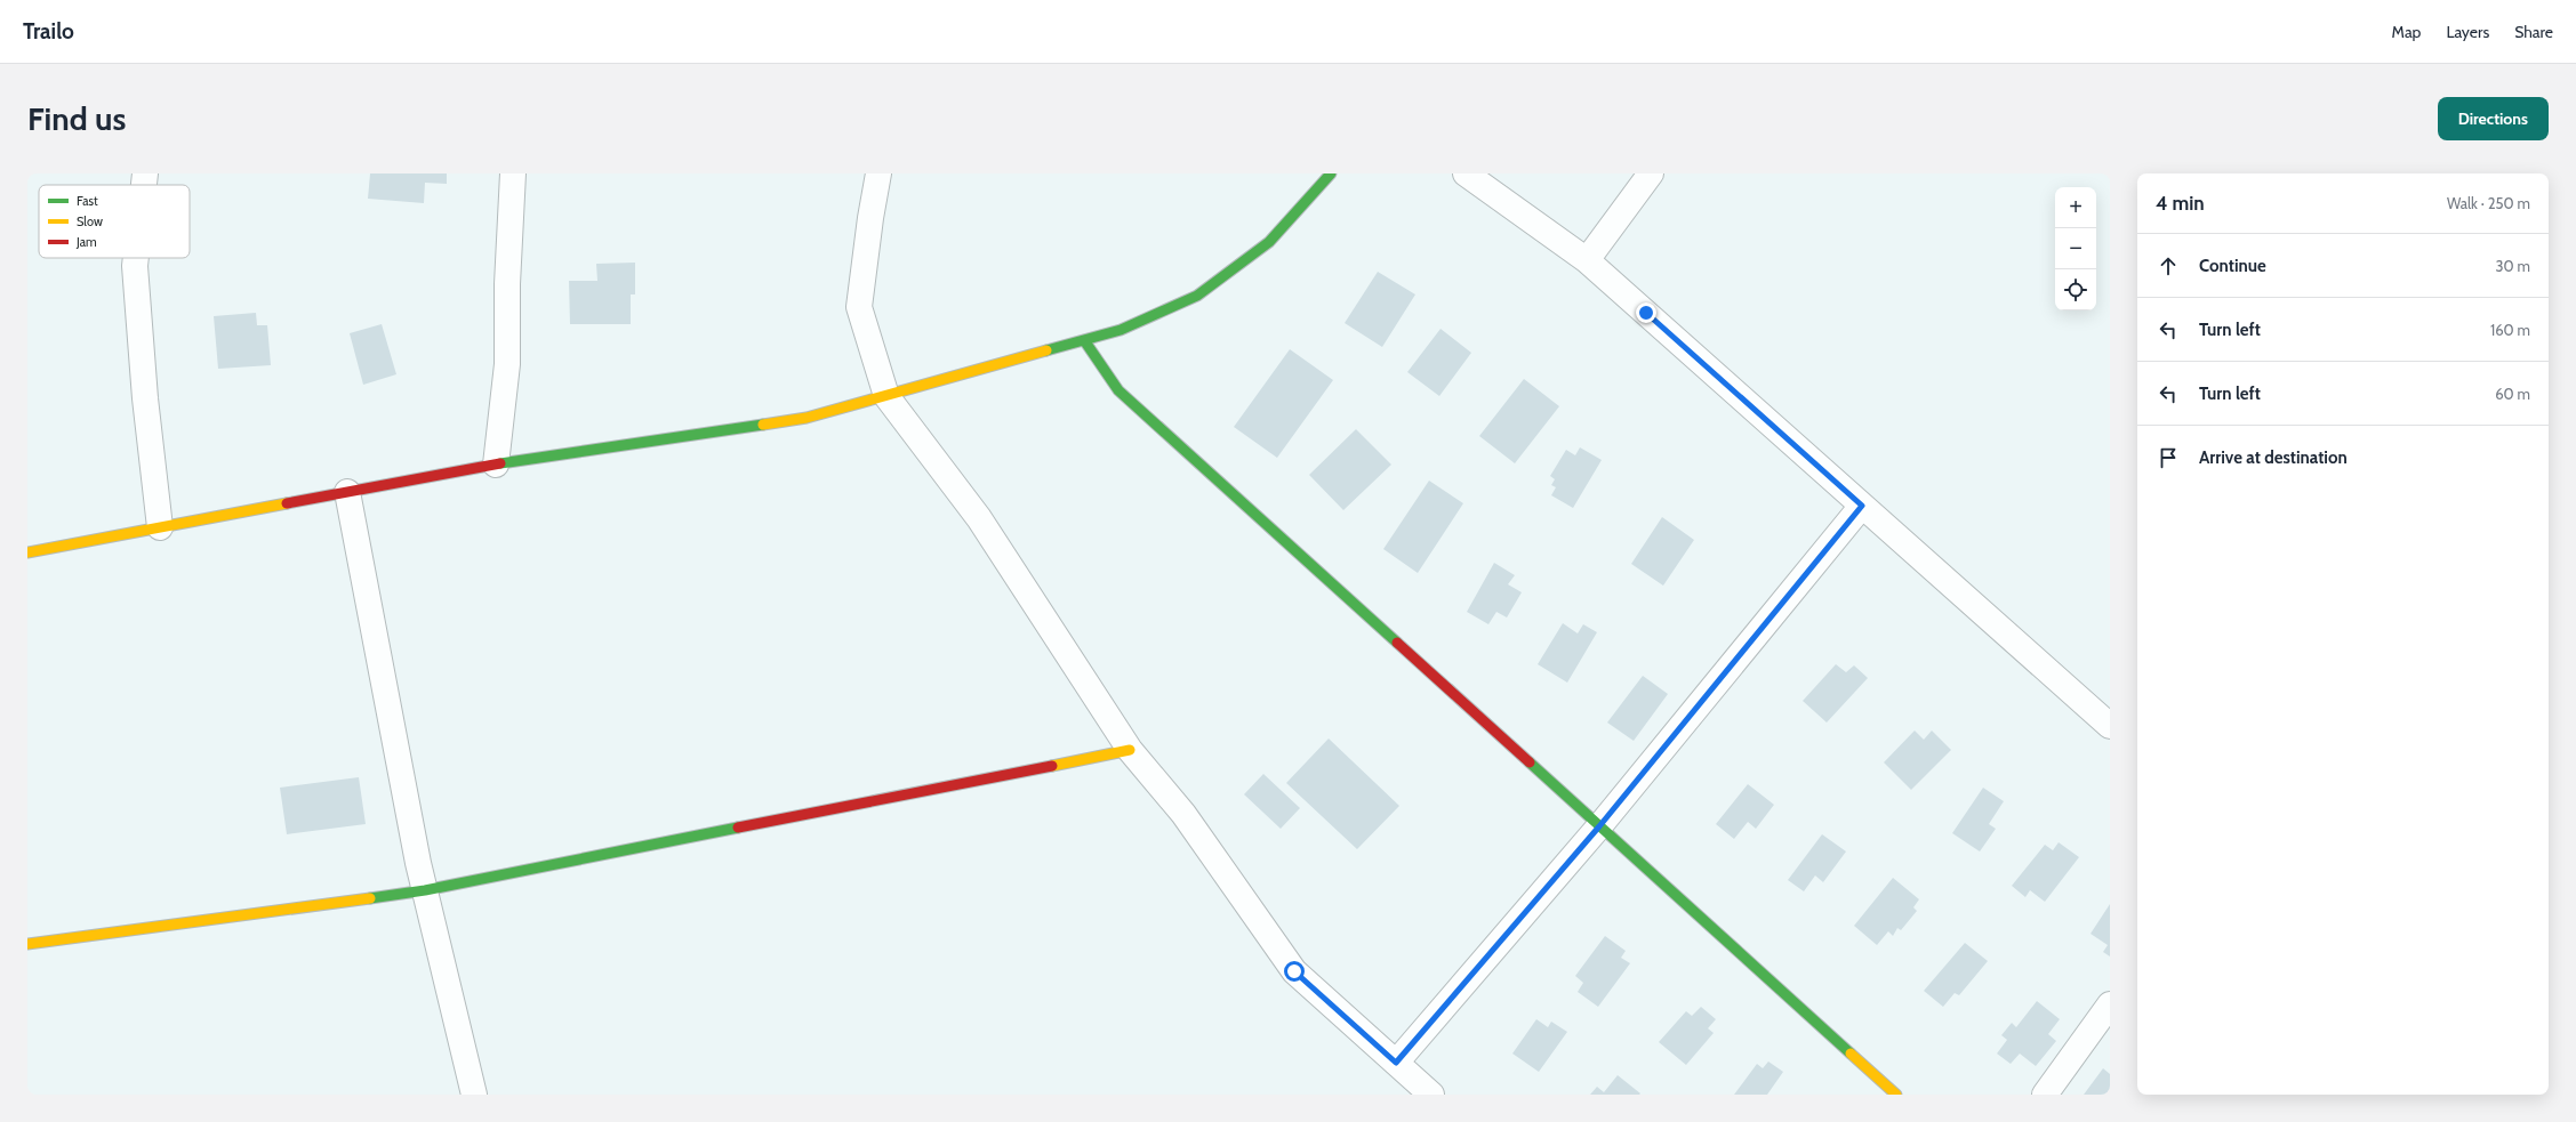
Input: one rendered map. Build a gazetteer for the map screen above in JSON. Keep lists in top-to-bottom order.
{
  "legend": ["Fast", "Slow", "Jam"],
  "page": {
    "header": "Trailo",
    "nav": ["Map", "Layers", "Share"],
    "buttons": "Directions",
    "title": "Find us",
    "heading": ["4 min", "Walk · 250 m"],
    "map_buttons": ["+", "−"],
    "list": [
      ["Continue", "30 m"],
      ["Turn left", "160 m"],
      ["Turn left", "60 m"],
      "Arrive at destination"
    ]
  }
}
